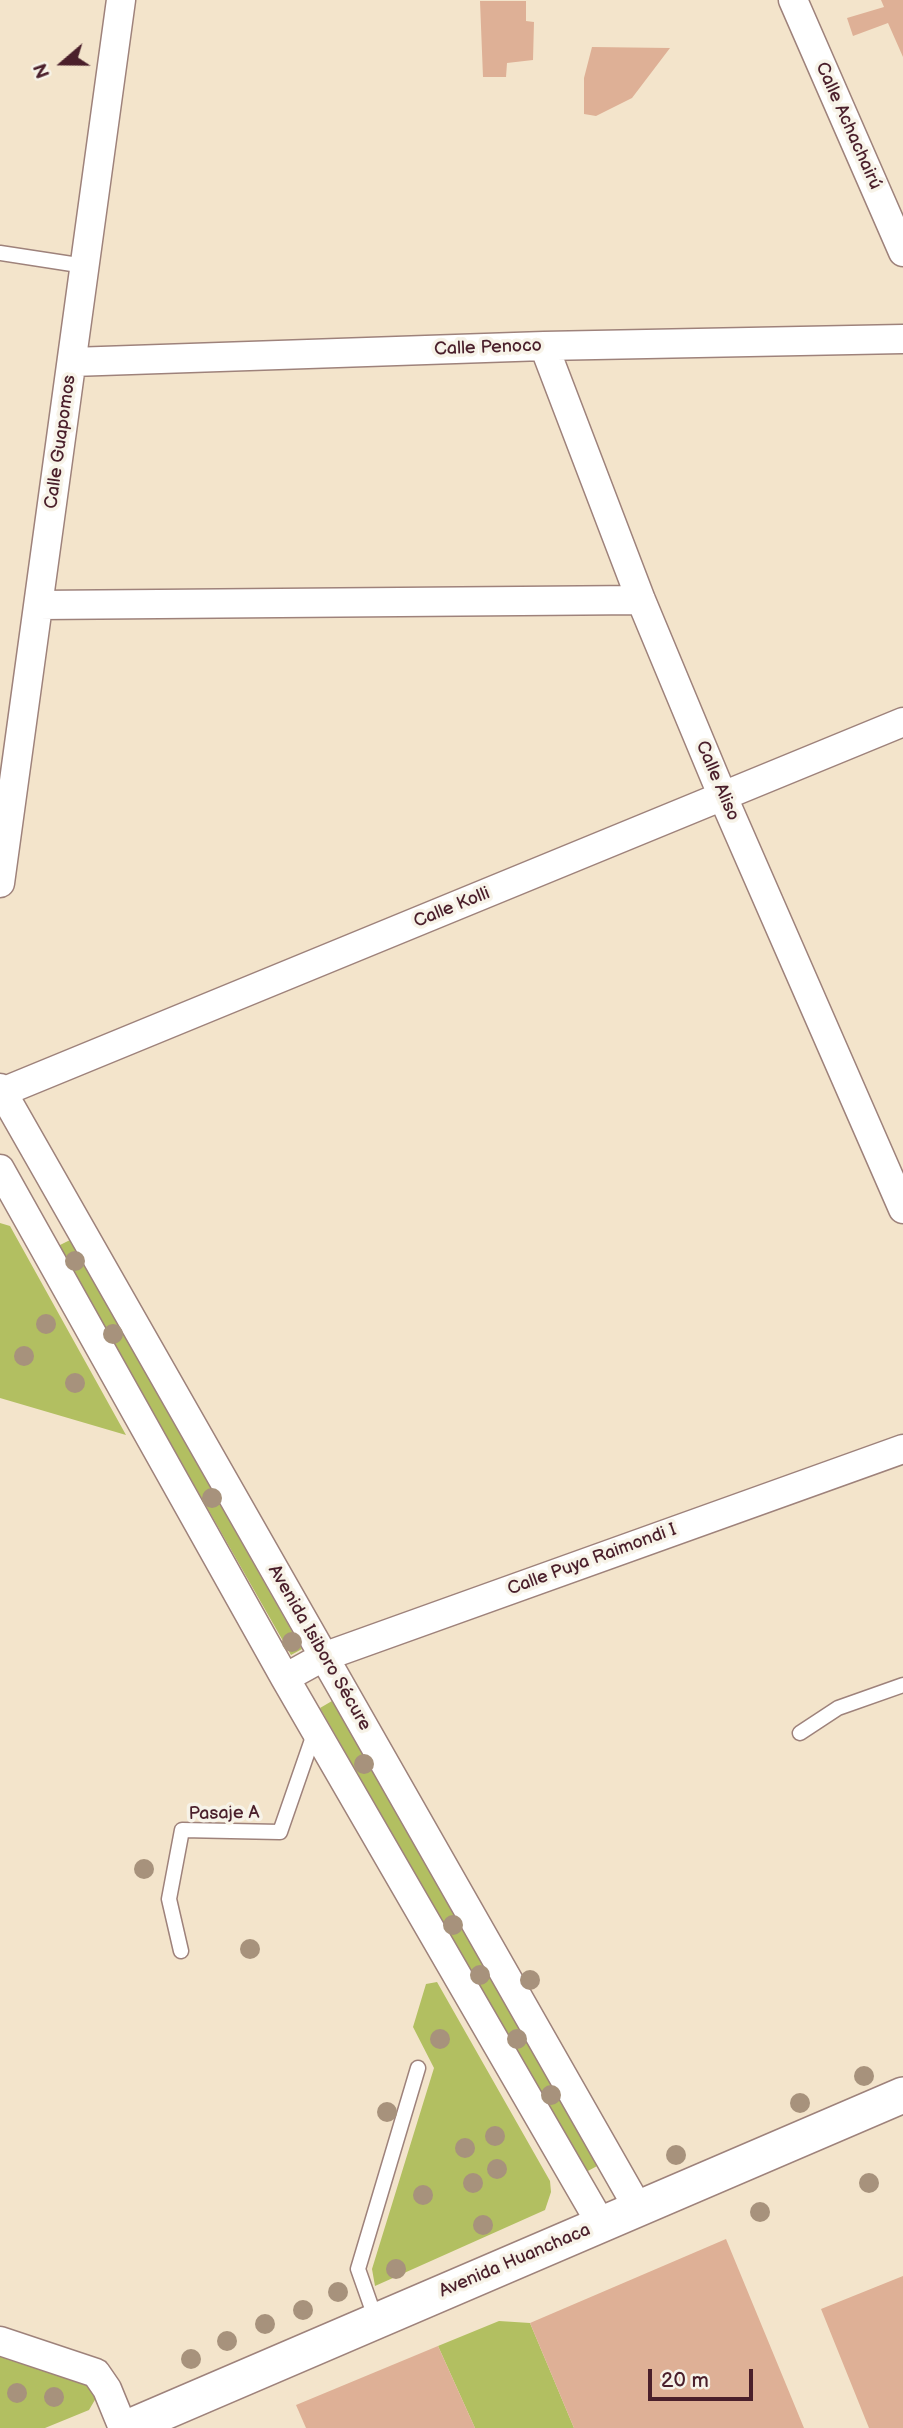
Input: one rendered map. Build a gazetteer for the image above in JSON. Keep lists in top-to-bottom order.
{
  "streets": {
    "street": [
      "Calle Achachairú",
      "Calle Penoco",
      "Calle Guapomos",
      "Calle Aliso",
      "Calle Kolli",
      "Calle Puya Raimondi I",
      "Avenida Isiboro Sécure",
      "Avenida Huanchaca"
    ],
    "lane": ["Pasaje A"]
  },
  "crossings": [
    ["Calle Penoco", "Calle Guapomos"],
    ["Calle Penoco", "Calle Aliso"],
    ["Calle Aliso", "Calle Kolli"],
    ["Calle Kolli", "Avenida Isiboro Sécure"],
    ["Calle Puya Raimondi I", "Avenida Isiboro Sécure"],
    ["Avenida Isiboro Sécure", "Avenida Huanchaca"]
  ],
  "scale_bar": "20 m",
  "north": "left"
}
